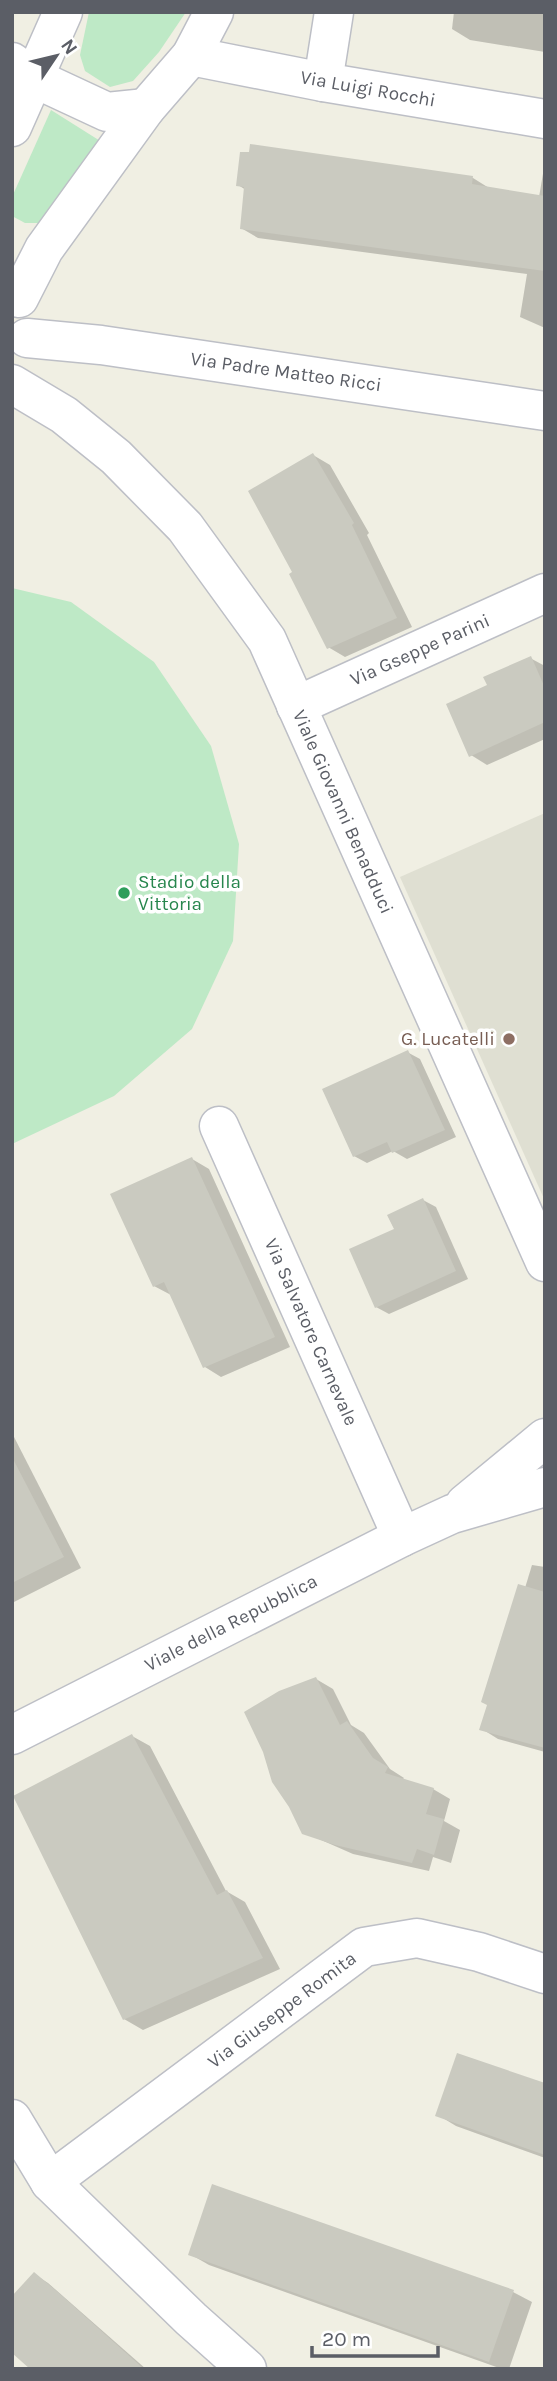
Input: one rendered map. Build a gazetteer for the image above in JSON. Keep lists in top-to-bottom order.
{
  "streets": {
    "street": [
      "Via Luigi Rocchi",
      "Via Padre Matteo Ricci",
      "Via Gseppe Parini",
      "Viale Giovanni Benadduci",
      "Via Salvatore Carnevale",
      "Viale della Repubblica",
      "Via Giuseppe Romita"
    ]
  },
  "crossings": [
    ["Via Padre Matteo Ricci", "Viale Giovanni Benadduci"],
    ["Via Gseppe Parini", "Viale Giovanni Benadduci"],
    ["Via Salvatore Carnevale", "Viale della Repubblica"]
  ],
  "places": ["Stadio della Vittoria", "G. Lucatelli"],
  "scale_bar": "20 m",
  "north": "top right"
}
